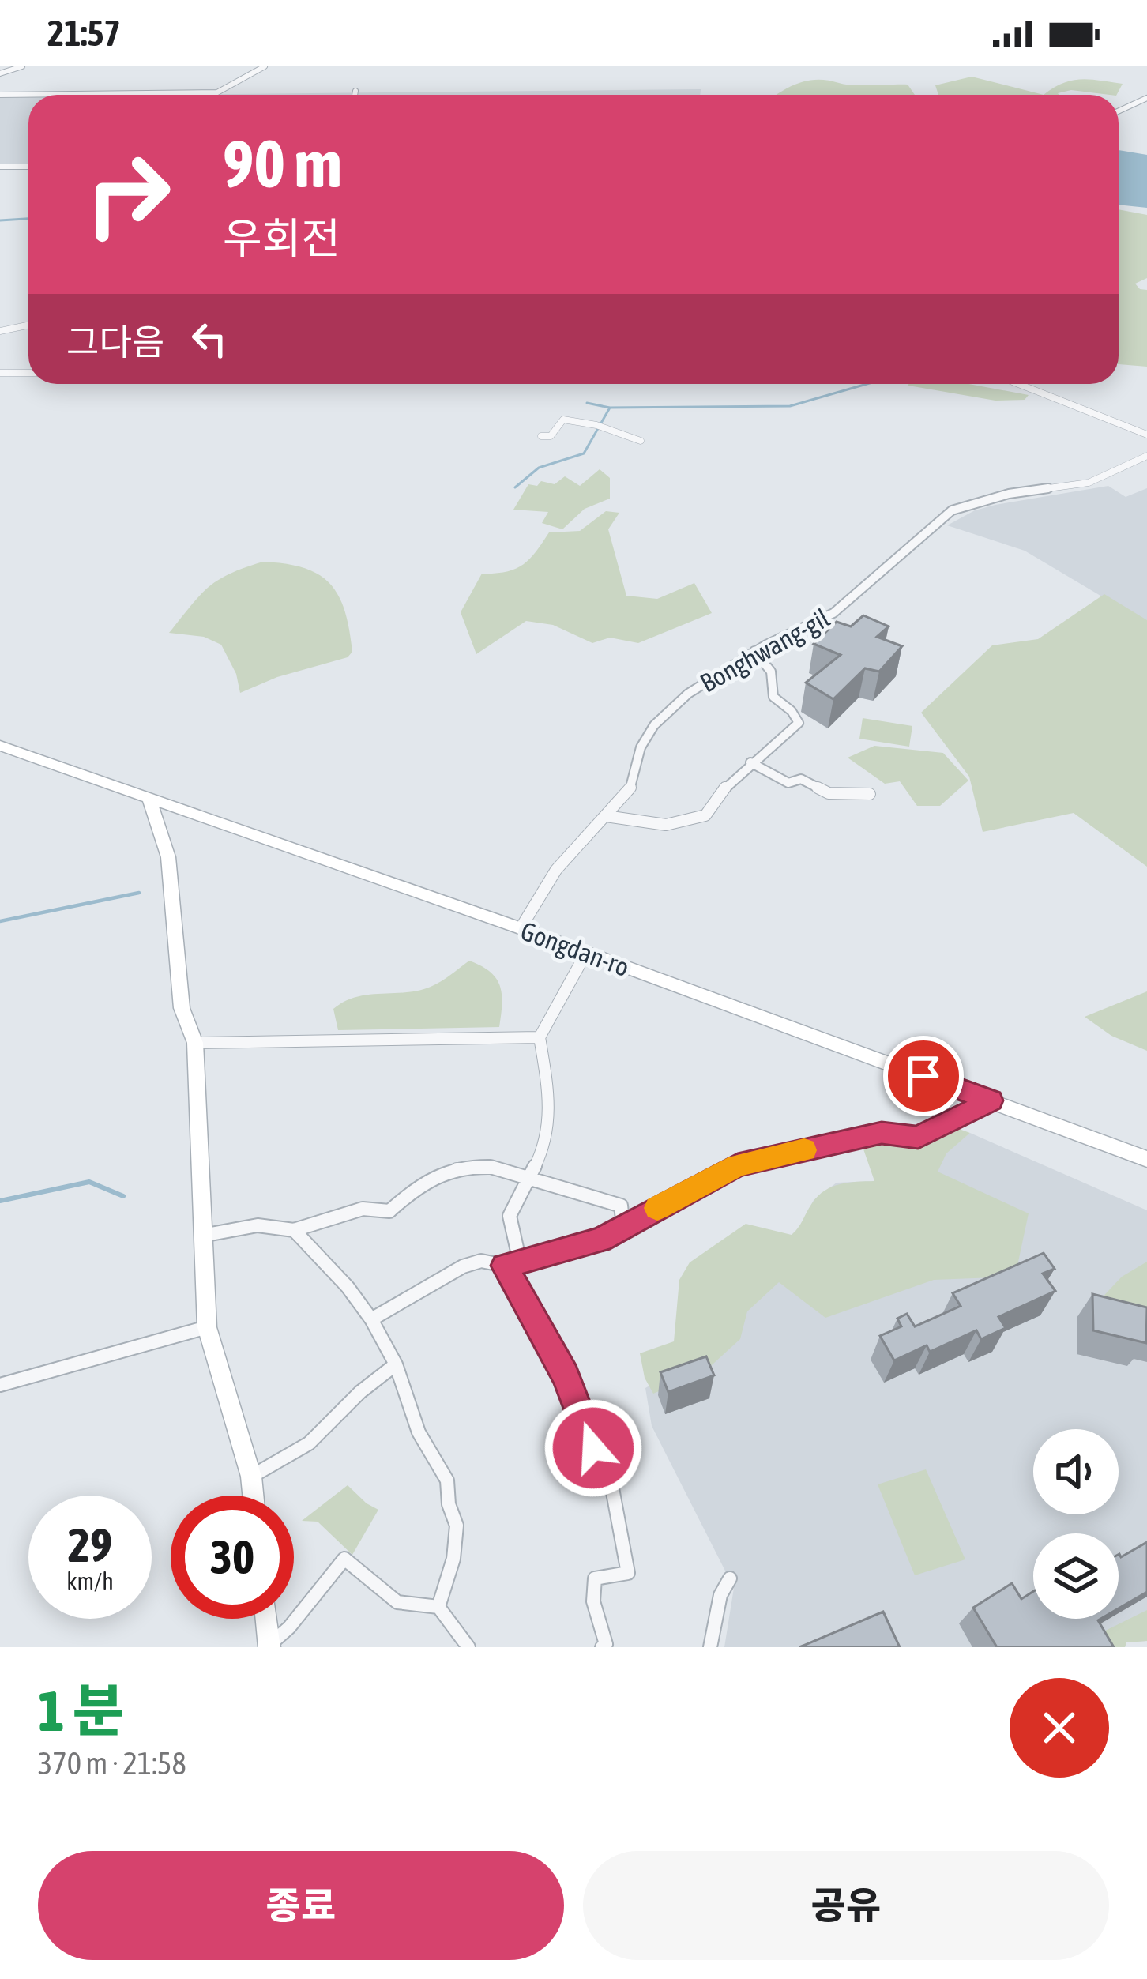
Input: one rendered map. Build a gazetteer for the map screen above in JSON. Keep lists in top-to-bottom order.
{
  "streets": {
    "street": ["Bonghwang-gil", "Gongdan-ro"]
  },
  "crossings": [
    ["Bonghwang-gil", "Gongdan-ro"]
  ],
  "page": {
    "status": "21:57",
    "turn": ["90 m", "우회전"],
    "then": "그다음",
    "speed": "29 km/h",
    "limit": "30",
    "heading": ["1 분", "370 m · 21:58"],
    "buttons": ["종료", "공유"]
  }
}
